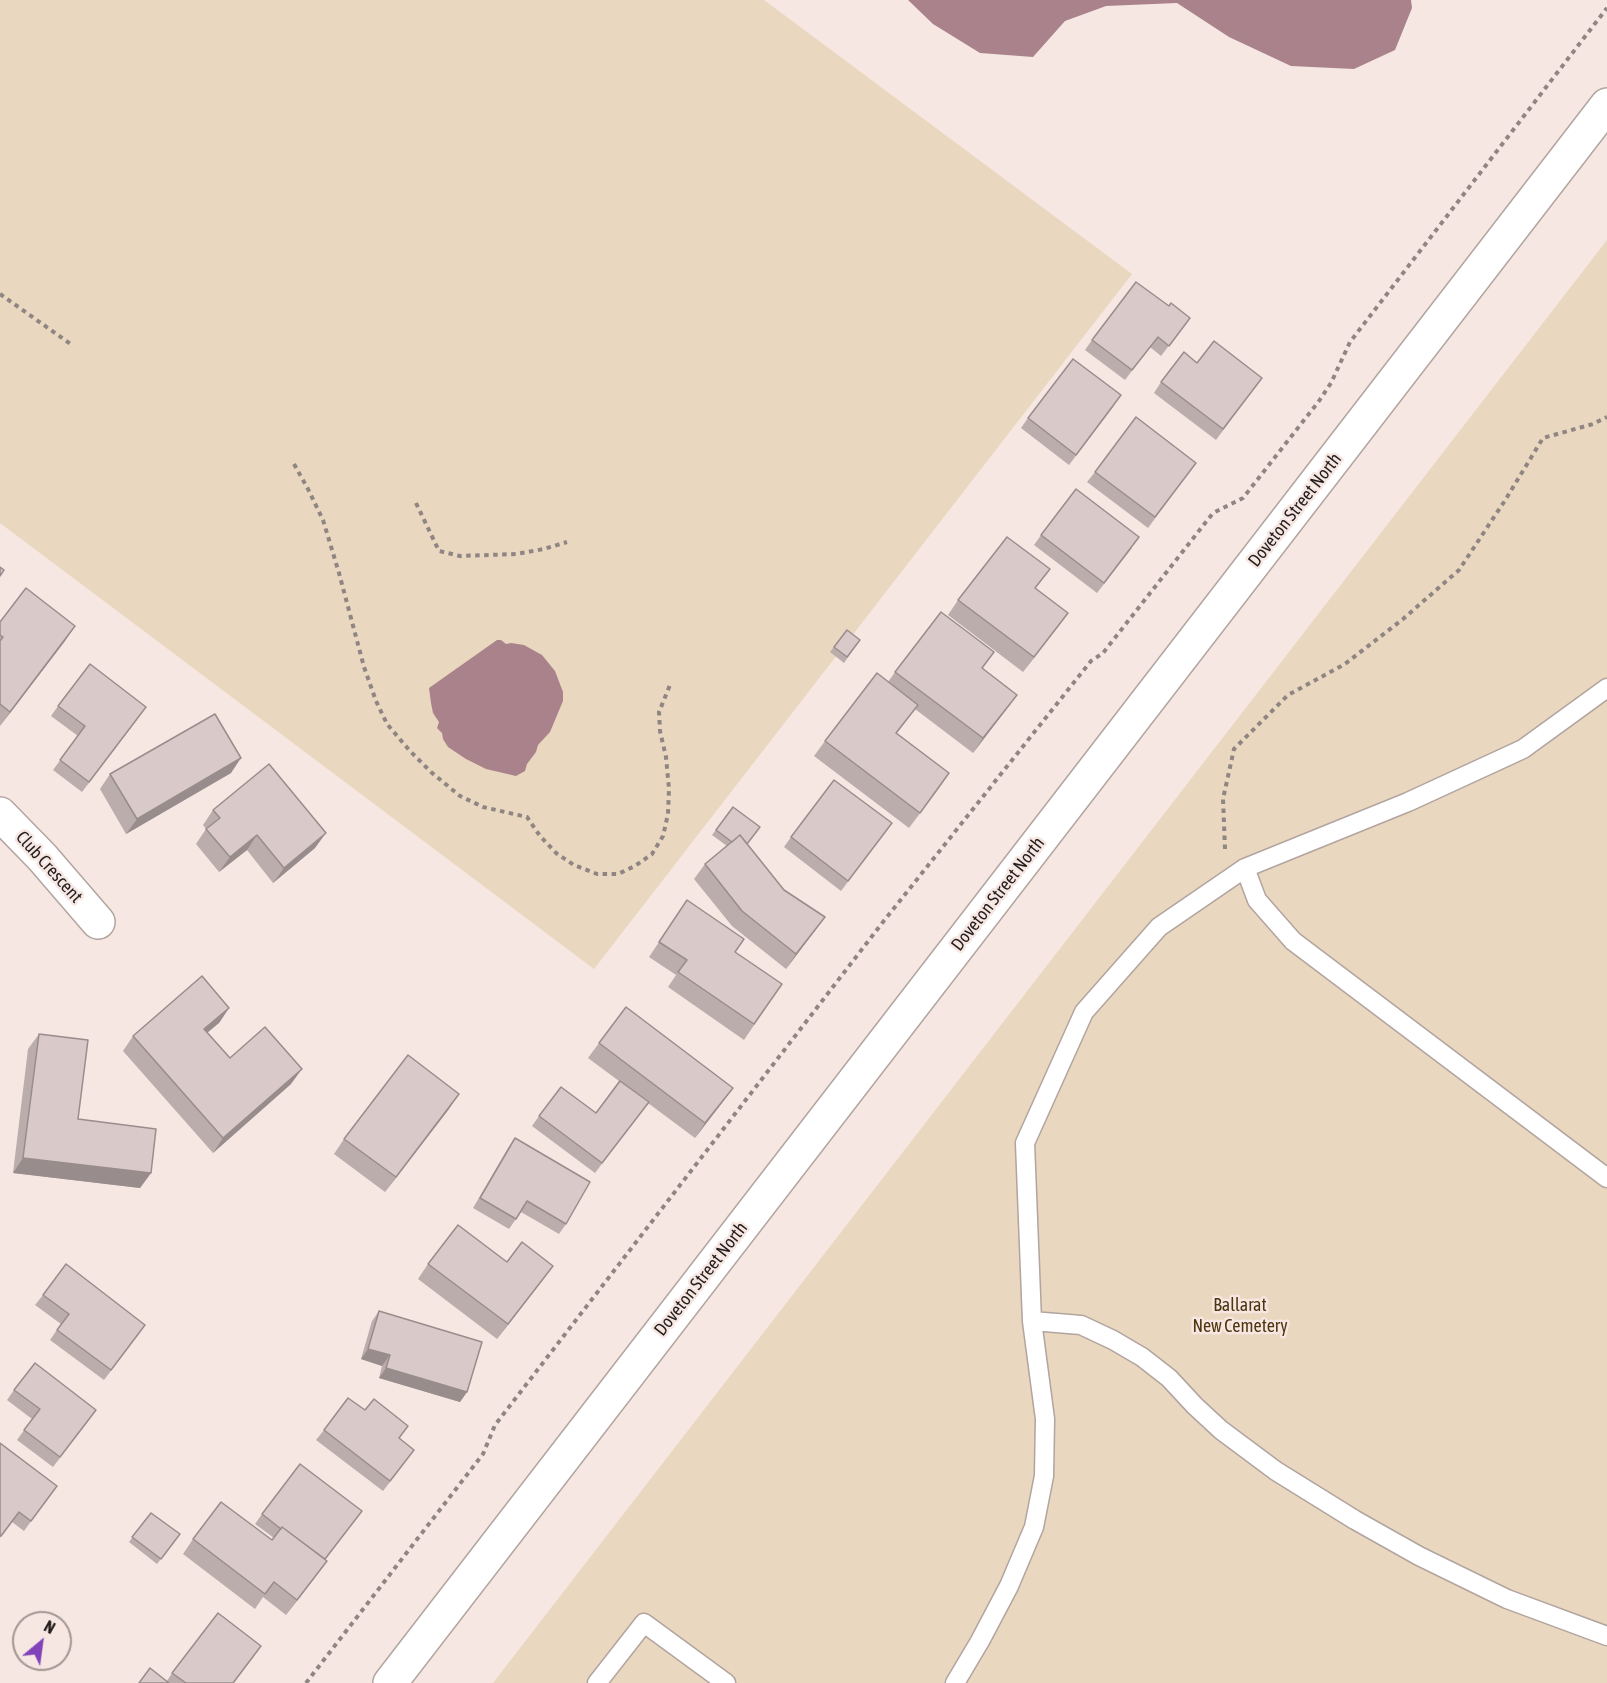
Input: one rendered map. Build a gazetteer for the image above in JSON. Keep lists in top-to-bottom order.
{
  "streets": {
    "street": ["Doveton Street North", "Club Crescent"]
  },
  "parks": ["Ballarat New Cemetery"],
  "north": "top right"
}
